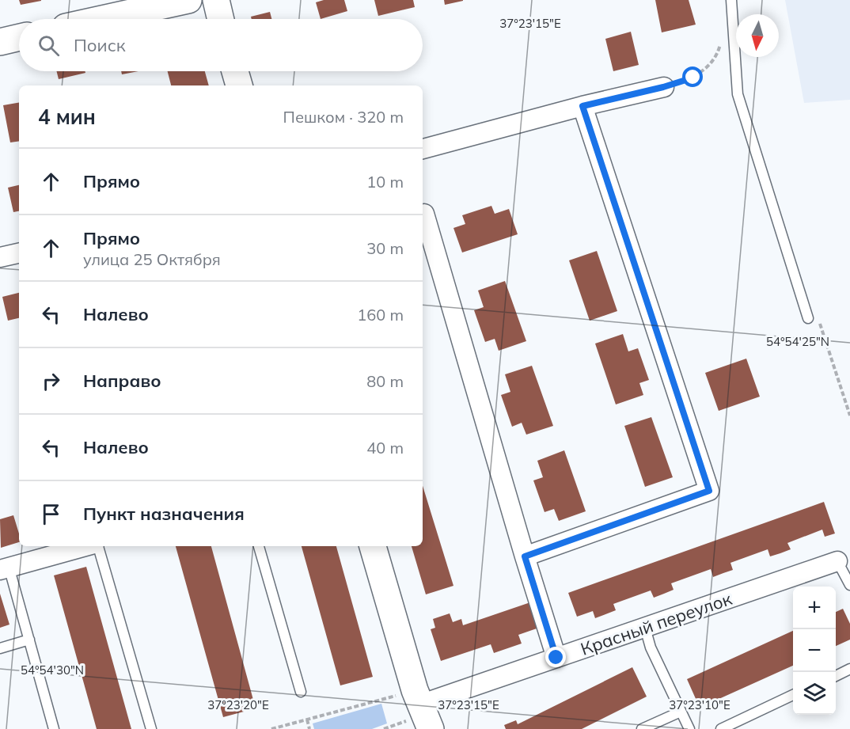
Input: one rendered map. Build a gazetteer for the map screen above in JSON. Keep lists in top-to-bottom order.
{
  "streets": {
    "street": ["Красный переулок"]
  },
  "north": "bottom",
  "page": {
    "search": "Поиск",
    "heading": ["4 мин", "Пешком · 320 m"],
    "list": [
      ["Прямо", "10 m"],
      ["Прямо", "улица 25 Октября", "30 m"],
      ["Налево", "160 m"],
      ["Направо", "80 m"],
      ["Налево", "40 m"],
      "Пункт назначения"
    ],
    "map_buttons": ["+", "−"]
  },
  "coordinates": [
    "37°23'15\"E",
    "54°54'25\"N",
    "54°54'30\"N",
    "37°23'20\"E",
    "37°23'10\"E"
  ]
}
